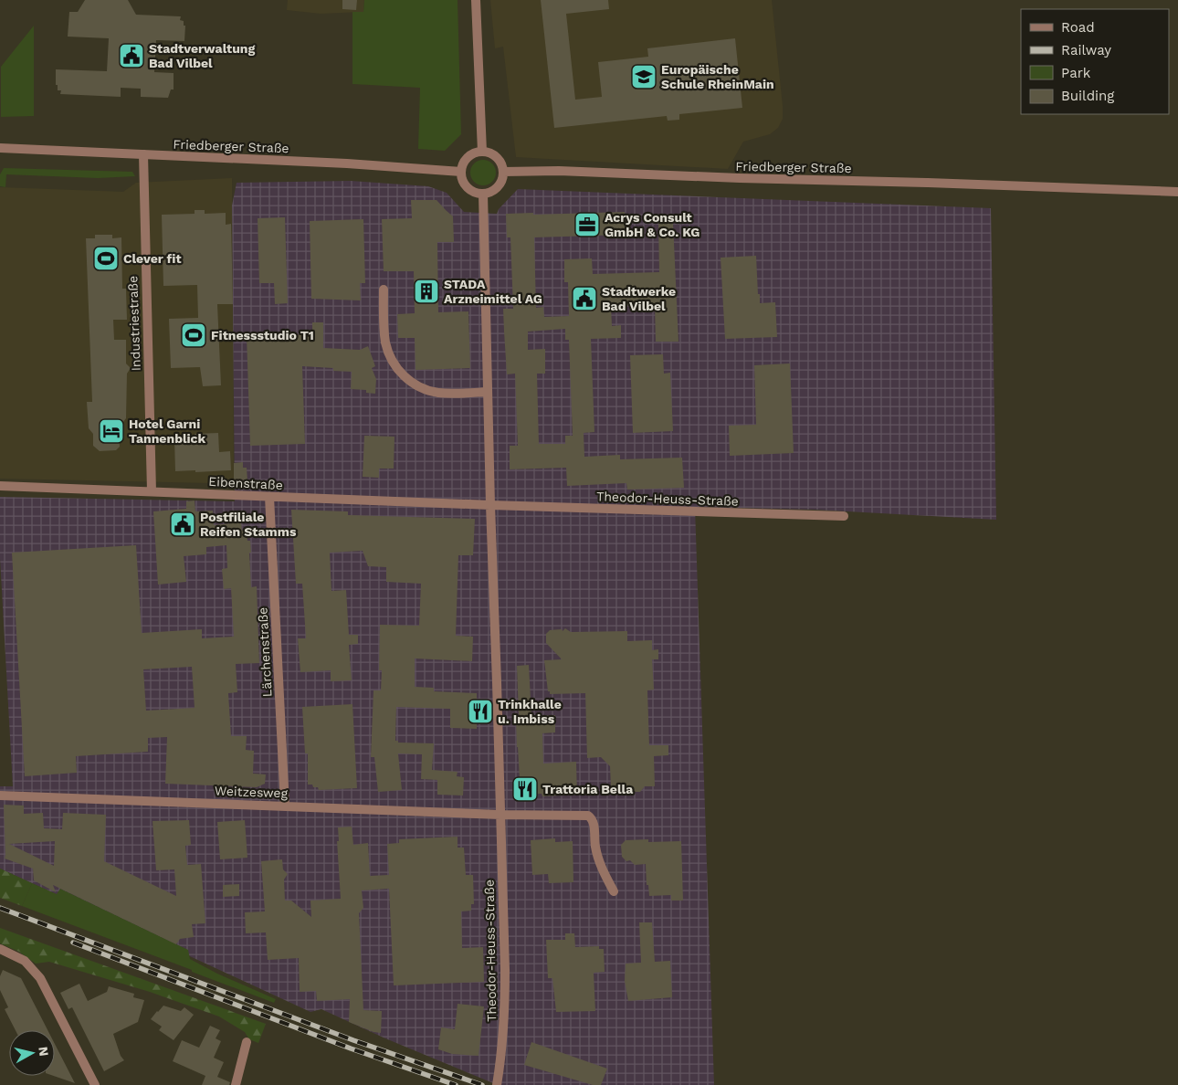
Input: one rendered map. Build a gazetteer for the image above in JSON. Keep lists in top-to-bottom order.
{
  "streets": {
    "street": [
      "Friedberger Straße",
      "Industriestraße",
      "Eibenstraße",
      "Theodor-Heuss-Straße",
      "Lärchenstraße",
      "Weitzesweg"
    ]
  },
  "crossings": [
    ["Friedberger Straße", "Industriestraße"],
    ["Friedberger Straße", "Theodor-Heuss-Straße"],
    ["Industriestraße", "Eibenstraße"],
    ["Eibenstraße", "Theodor-Heuss-Straße"],
    ["Eibenstraße", "Lärchenstraße"],
    ["Theodor-Heuss-Straße", "Weitzesweg"],
    ["Lärchenstraße", "Weitzesweg"]
  ],
  "places": {
    "public building": ["Stadtverwaltung Bad Vilbel", "Stadtwerke Bad Vilbel", "Postfiliale Reifen Stamms"],
    "school or university": ["Europäische Schule RheinMain"],
    "office": ["Acrys Consult GmbH & Co. KG"],
    "sports": ["Clever fit", "Fitnessstudio T1"],
    "building": ["STADA Arzneimittel AG"],
    "hotel": ["Hotel Garni Tannenblick"],
    "restaurant": ["Trinkhalle u. Imbiss", "Trattoria Bella"]
  },
  "legend": [
    "Road",
    "Railway",
    "Park",
    "Building"
  ],
  "north": "right"
}
